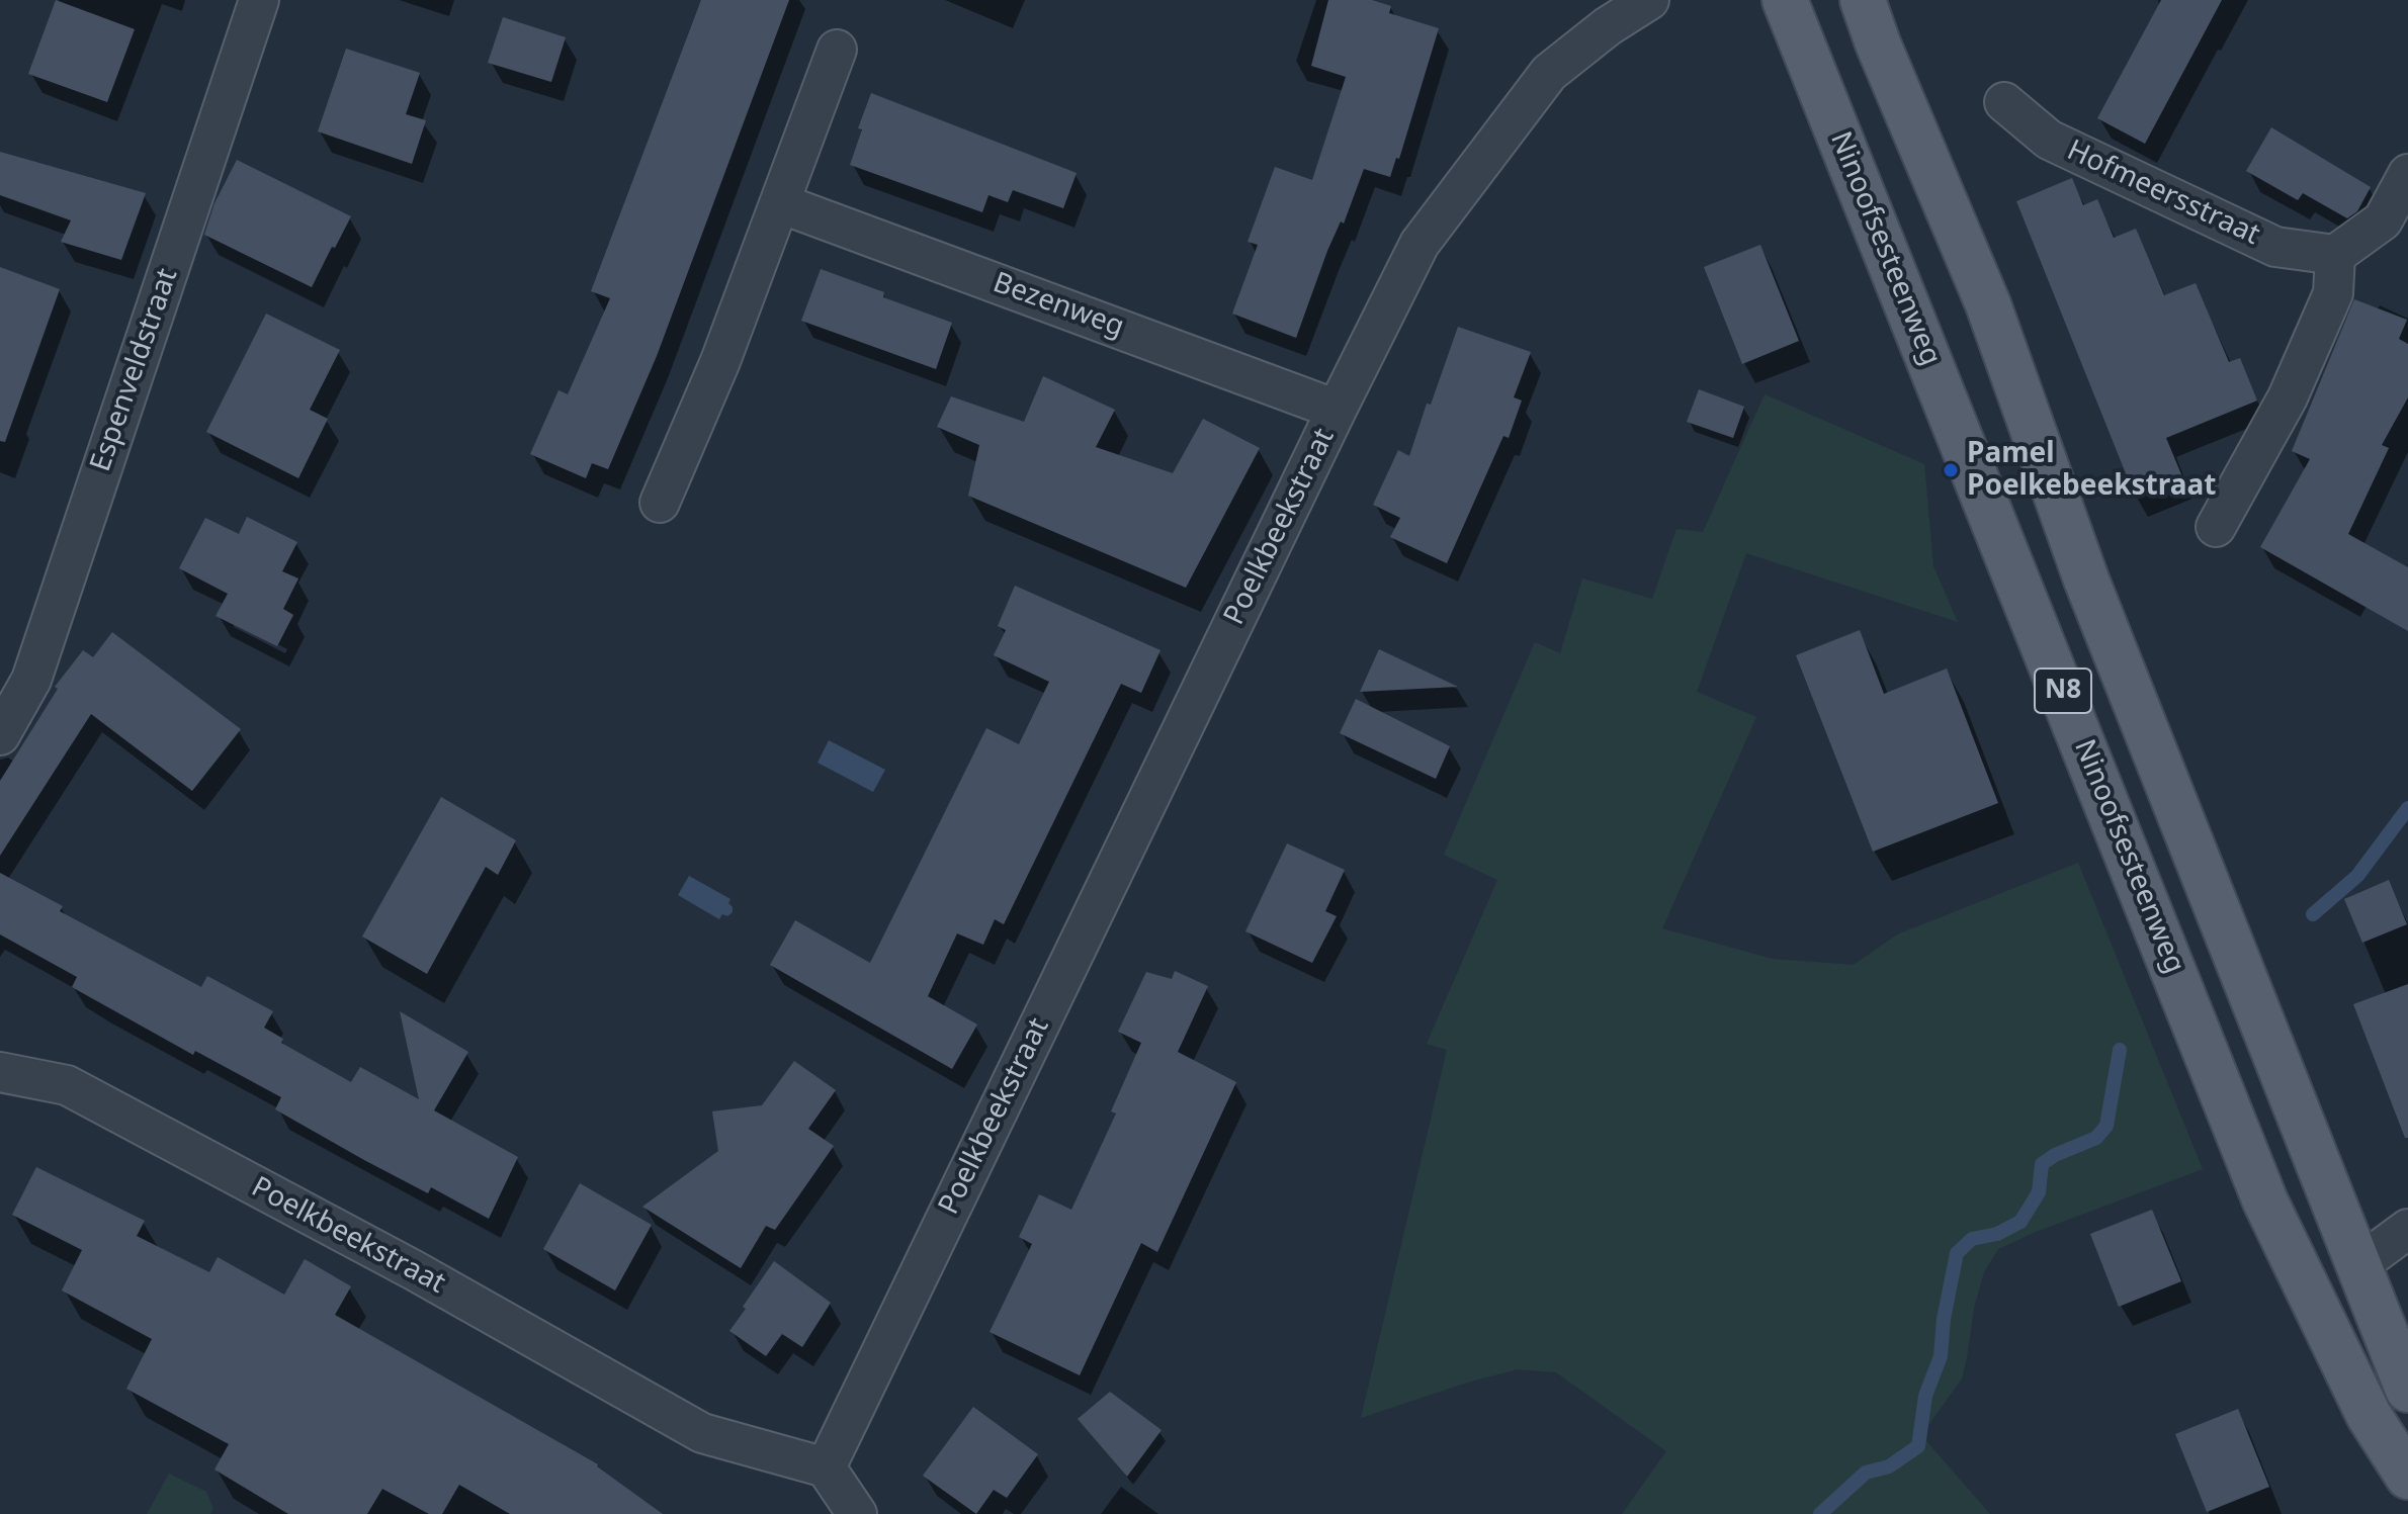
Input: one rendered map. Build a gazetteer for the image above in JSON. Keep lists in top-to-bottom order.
{
  "streets": {
    "main road": ["Ninoofsesteenweg", "N8"],
    "street": [
      "Hofmeersstraat",
      "Bezenweg",
      "Espenveldstraat",
      "Poelkbeekstraat"
    ]
  },
  "crossings": [
    ["Bezenweg", "Poelkbeekstraat"]
  ],
  "places": ["Pamel Poelkebeekstraat"]
}
